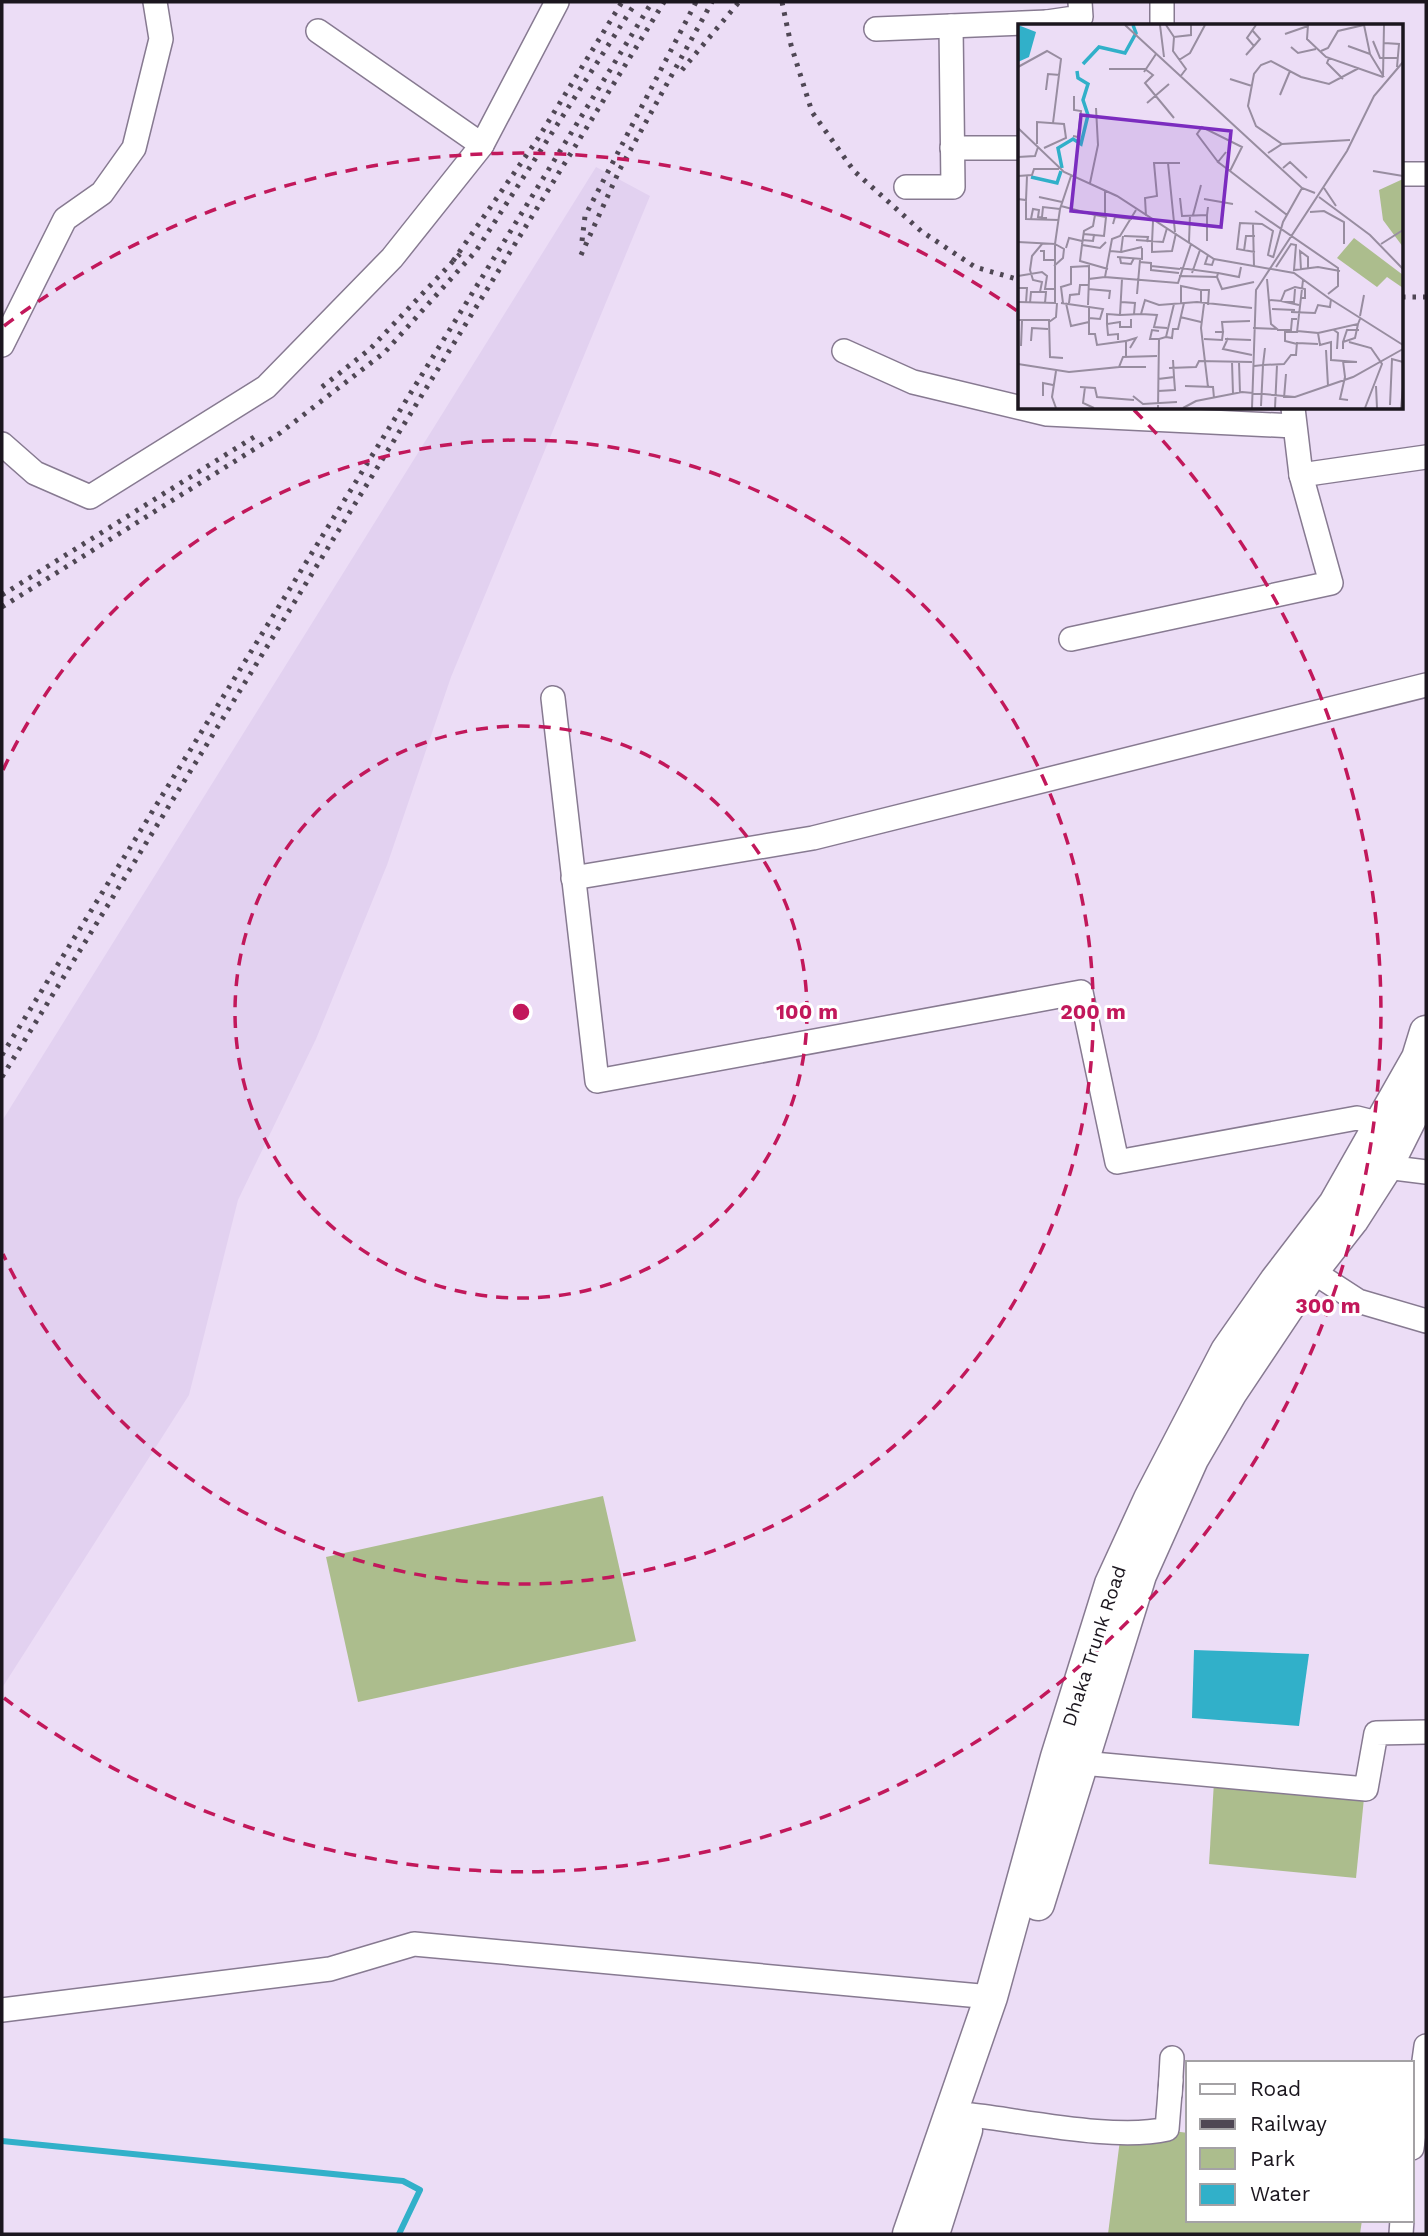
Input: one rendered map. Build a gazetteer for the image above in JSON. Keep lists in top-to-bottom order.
{
  "streets": {
    "main road": ["Dhaka Trunk Road"]
  },
  "legend": [
    "Road",
    "Railway",
    "Park",
    "Water"
  ],
  "rings": ["100 m", "200 m", "300 m"]
}
